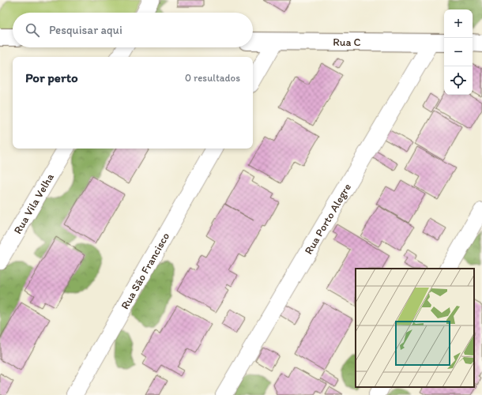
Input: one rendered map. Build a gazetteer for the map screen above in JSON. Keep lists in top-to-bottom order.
{
  "streets": {
    "street": [
      "Rua C",
      "Rua Vila Velha",
      "Rua Porto Alegre",
      "Rua São Francisco"
    ]
  },
  "crossings": [
    ["Rua C", "Rua Porto Alegre"]
  ],
  "page": {
    "map_buttons": ["+", "−"],
    "search": "Pesquisar aqui",
    "heading": ["Por perto", "0 resultados"]
  }
}
